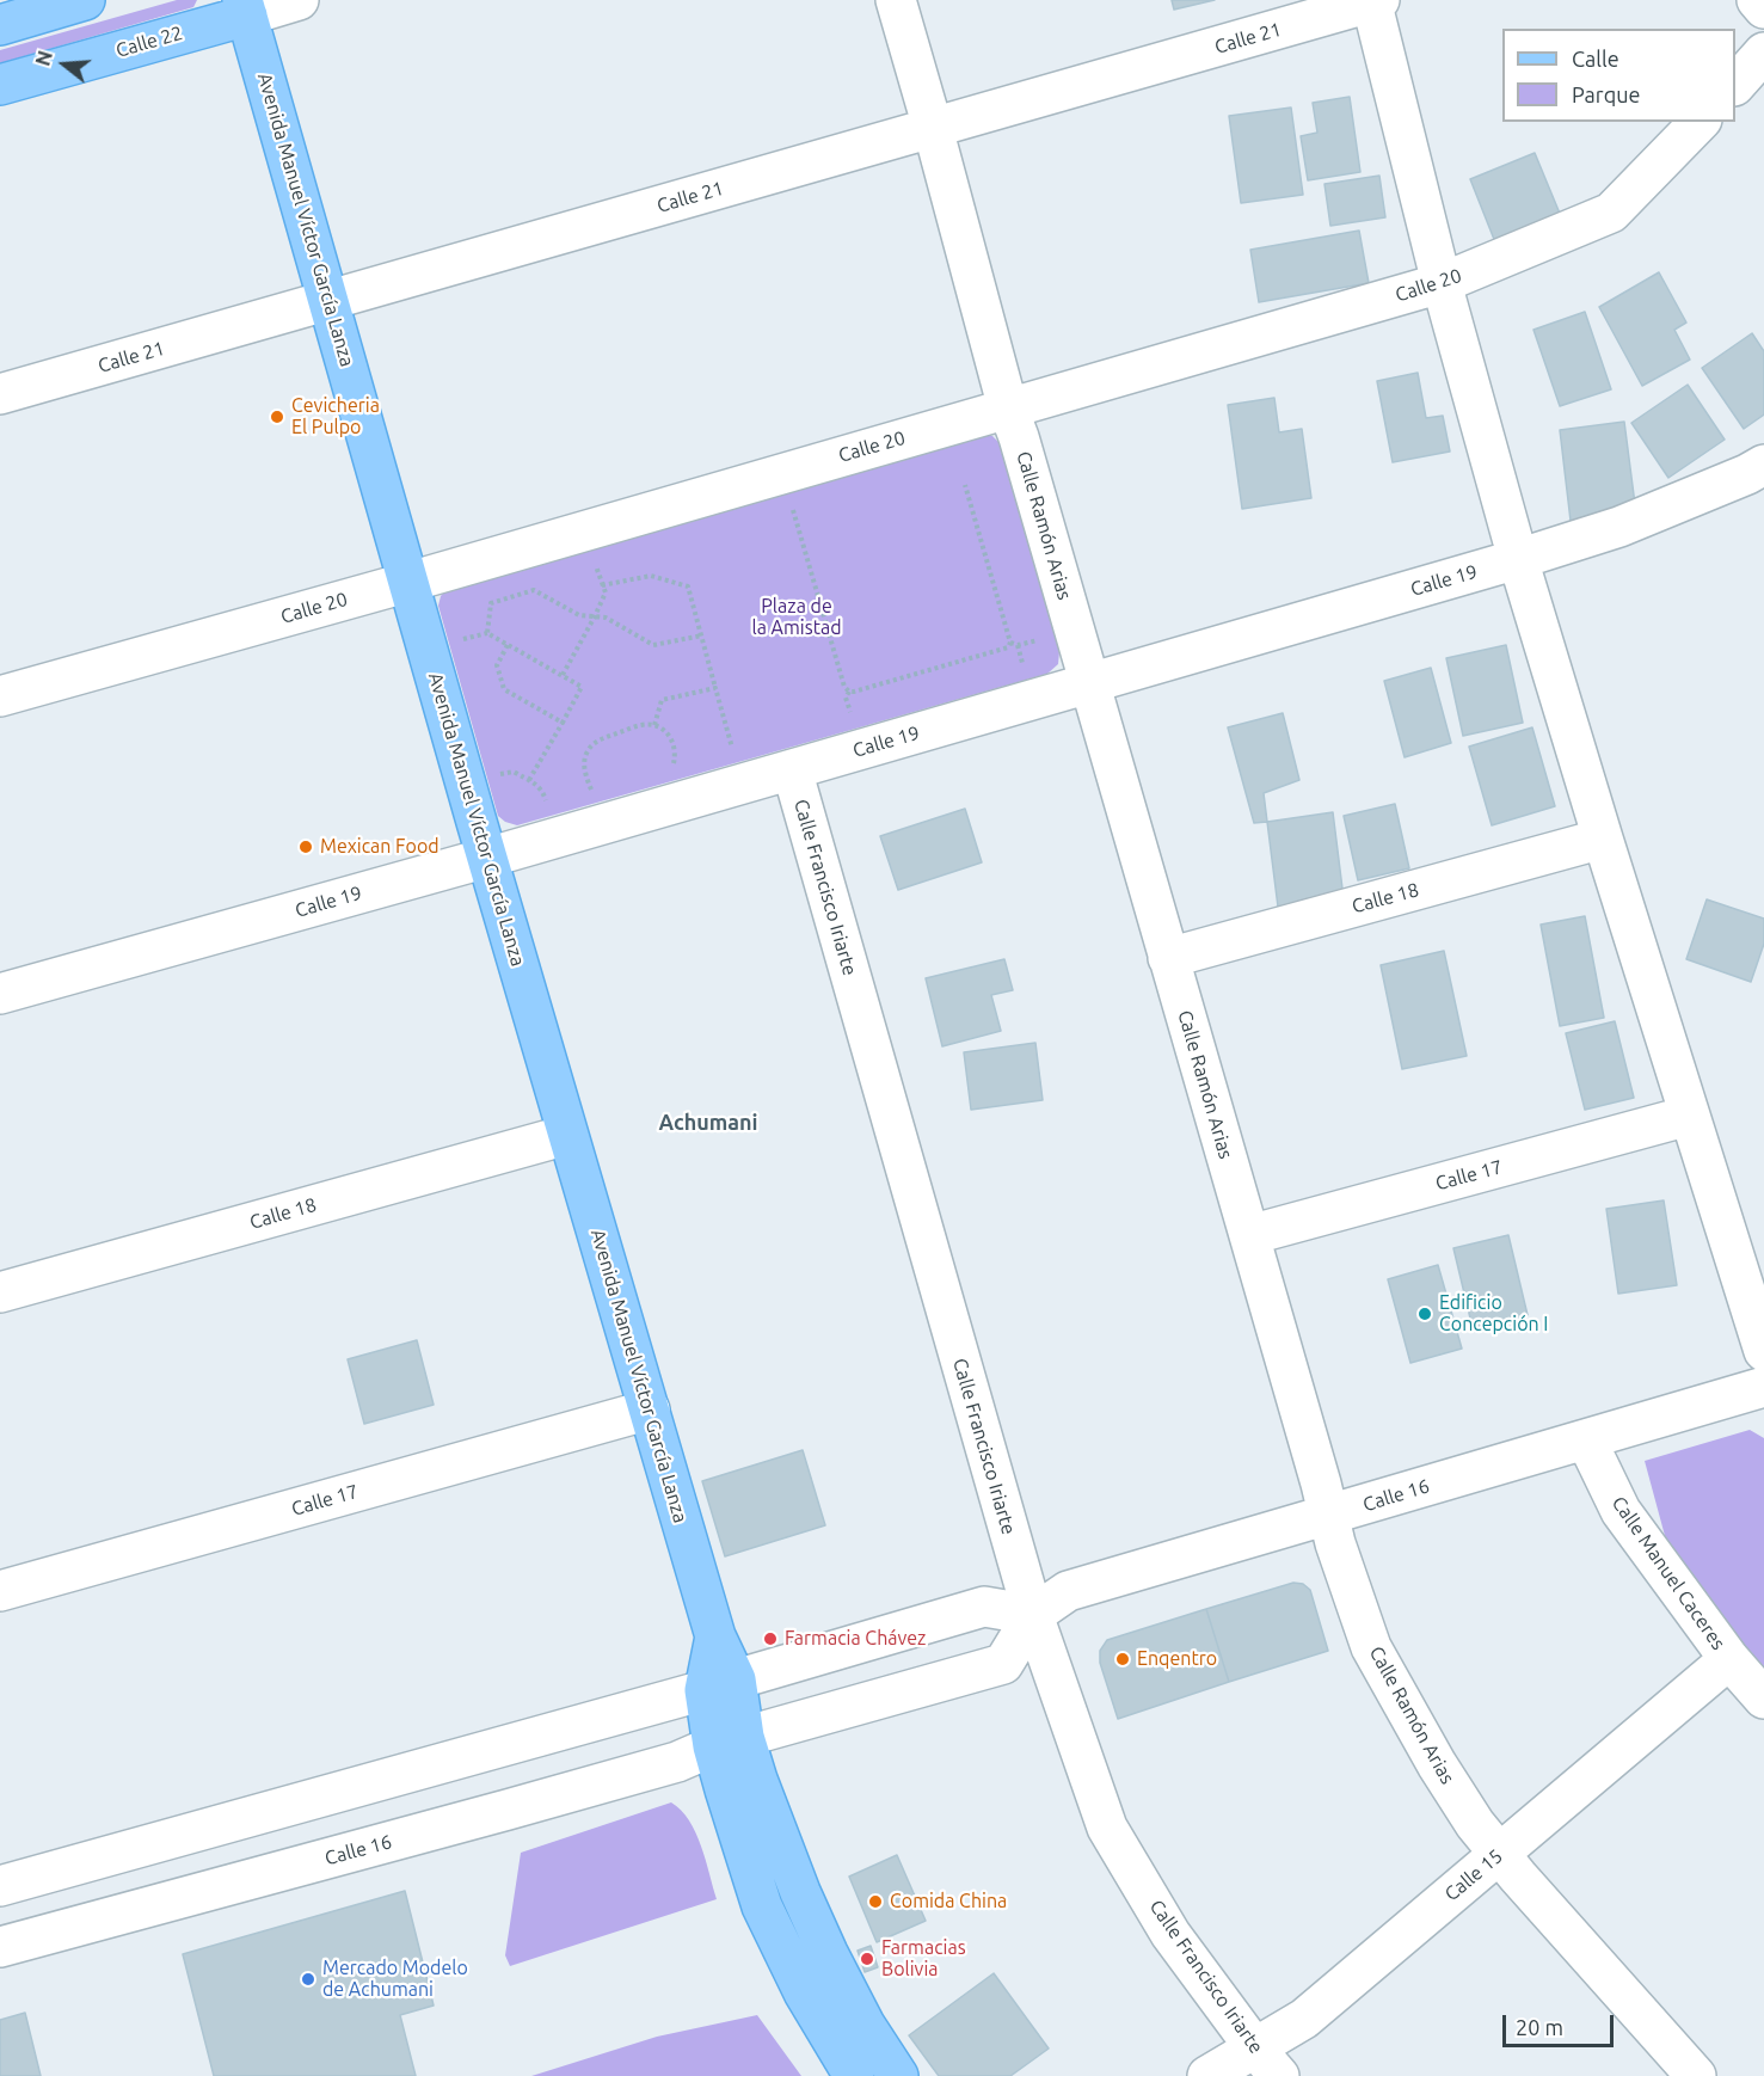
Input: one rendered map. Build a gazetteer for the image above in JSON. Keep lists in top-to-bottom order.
{
  "streets": {
    "main road": ["Calle 22", "Avenida Manuel Víctor García Lanza"],
    "street": [
      "Calle 21",
      "Calle 20",
      "Calle Ramón Arias",
      "Calle 19",
      "Calle Francisco Iriarte",
      "Calle 18",
      "Calle 17",
      "Calle 16",
      "Calle Manuel Caceres",
      "Calle 15"
    ]
  },
  "crossings": [
    ["Calle 21", "Avenida Manuel Víctor García Lanza"],
    ["Calle 21", "Calle Ramón Arias"],
    ["Calle 22", "Avenida Manuel Víctor García Lanza"],
    ["Avenida Manuel Víctor García Lanza", "Calle 20"],
    ["Avenida Manuel Víctor García Lanza", "Calle 19"],
    ["Avenida Manuel Víctor García Lanza", "Calle 18"],
    ["Avenida Manuel Víctor García Lanza", "Calle 17"],
    ["Avenida Manuel Víctor García Lanza", "Calle 16"],
    ["Calle 20", "Calle Ramón Arias"],
    ["Calle Ramón Arias", "Calle 19"],
    ["Calle Ramón Arias", "Calle 18"],
    ["Calle Ramón Arias", "Calle 17"],
    ["Calle Ramón Arias", "Calle 16"],
    ["Calle Ramón Arias", "Calle 15"],
    ["Calle 19", "Calle Francisco Iriarte"],
    ["Calle Francisco Iriarte", "Calle 16"],
    ["Calle Francisco Iriarte", "Calle 15"],
    ["Calle 16", "Calle Manuel Caceres"],
    ["Calle Manuel Caceres", "Calle 15"]
  ],
  "districts": ["Achumani"],
  "parks": ["Plaza de la Amistad"],
  "places": [
    "Cevicheria El Pulpo",
    "Mexican Food",
    "Edificio Concepción I",
    "Farmacia Chávez",
    "Enqentro",
    "Comida China",
    "Farmacias Bolivia",
    "Mercado Modelo de Achumani"
  ],
  "legend": ["Calle", "Parque"],
  "scale_bar": "20 m",
  "north": "left"
}
